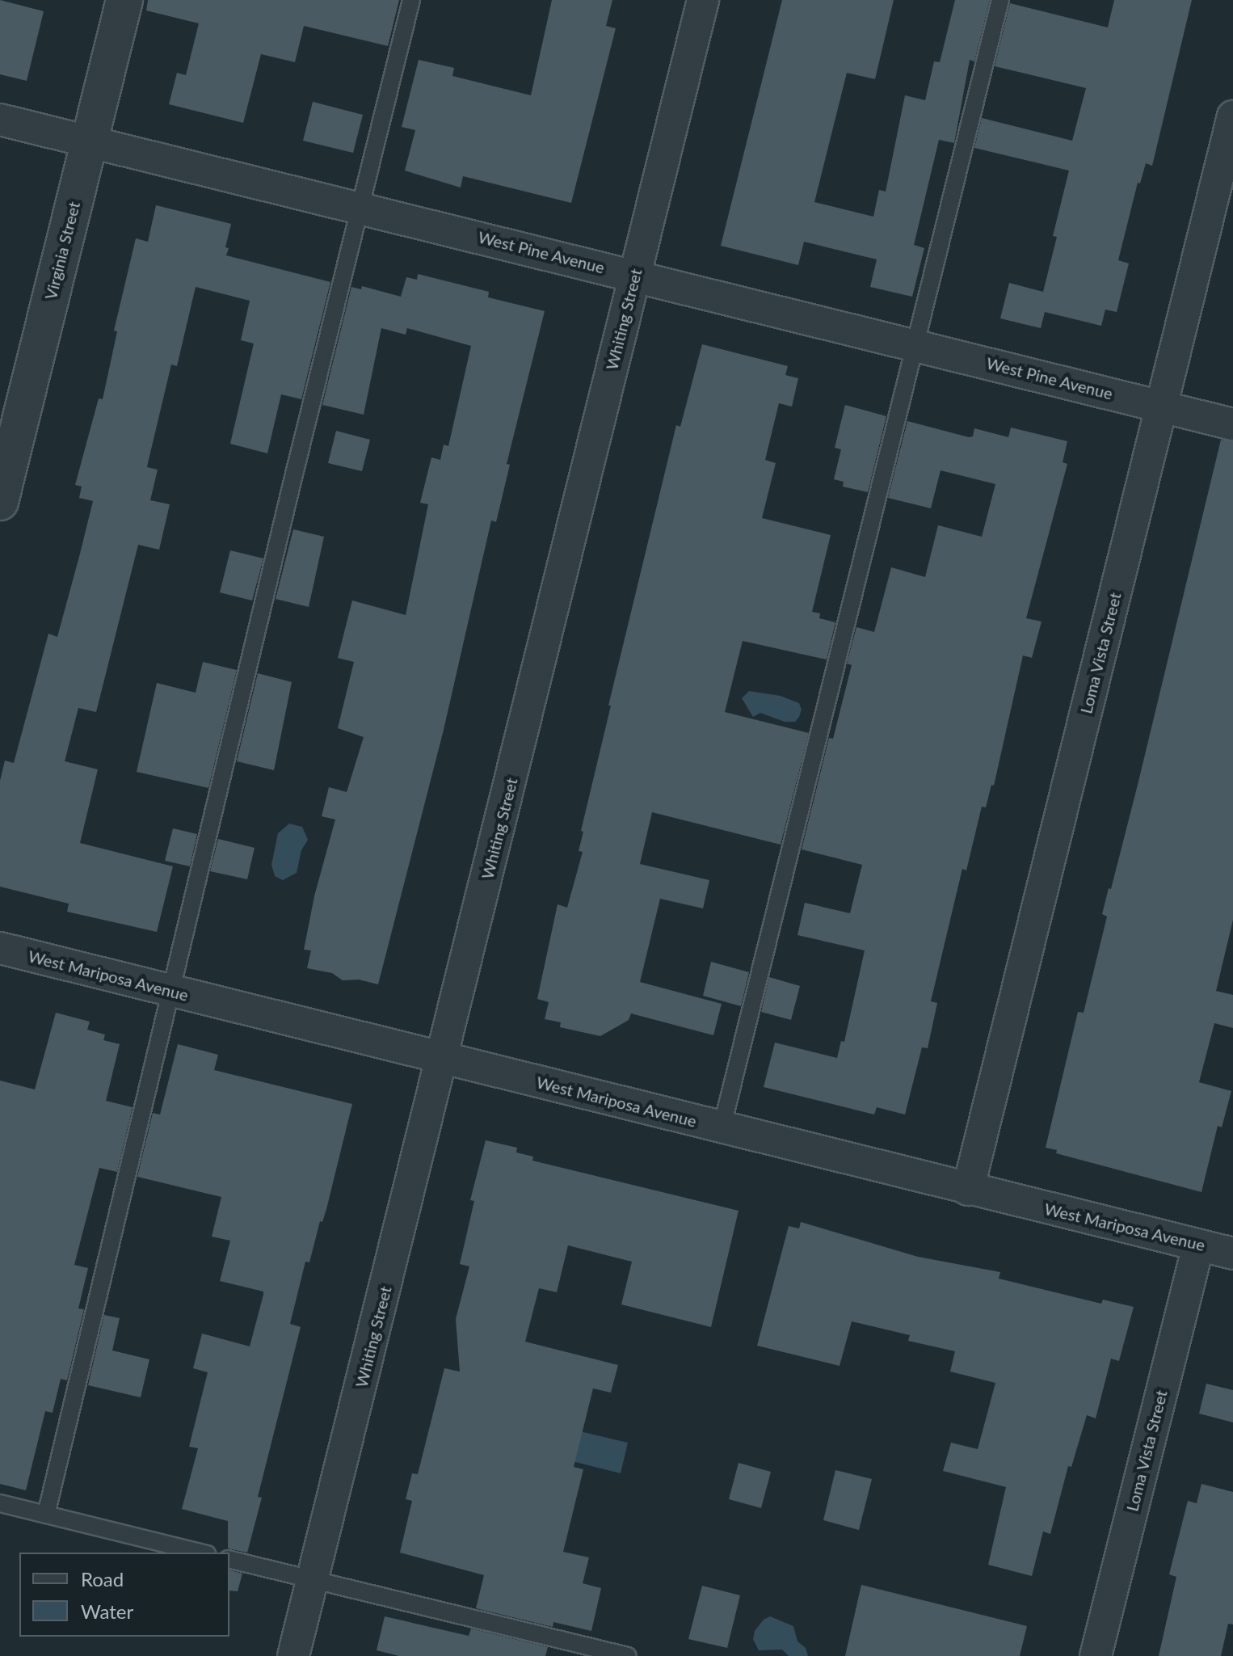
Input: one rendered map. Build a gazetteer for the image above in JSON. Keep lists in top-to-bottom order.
{
  "streets": {
    "street": [
      "Virginia Street",
      "West Pine Avenue",
      "Whiting Street",
      "Loma Vista Street",
      "West Mariposa Avenue"
    ]
  },
  "crossings": [
    ["Virginia Street", "West Pine Avenue"],
    ["West Pine Avenue", "Whiting Street"],
    ["West Pine Avenue", "Loma Vista Street"],
    ["Whiting Street", "West Mariposa Avenue"],
    ["Loma Vista Street", "West Mariposa Avenue"]
  ],
  "legend": ["Road", "Water"]
}
